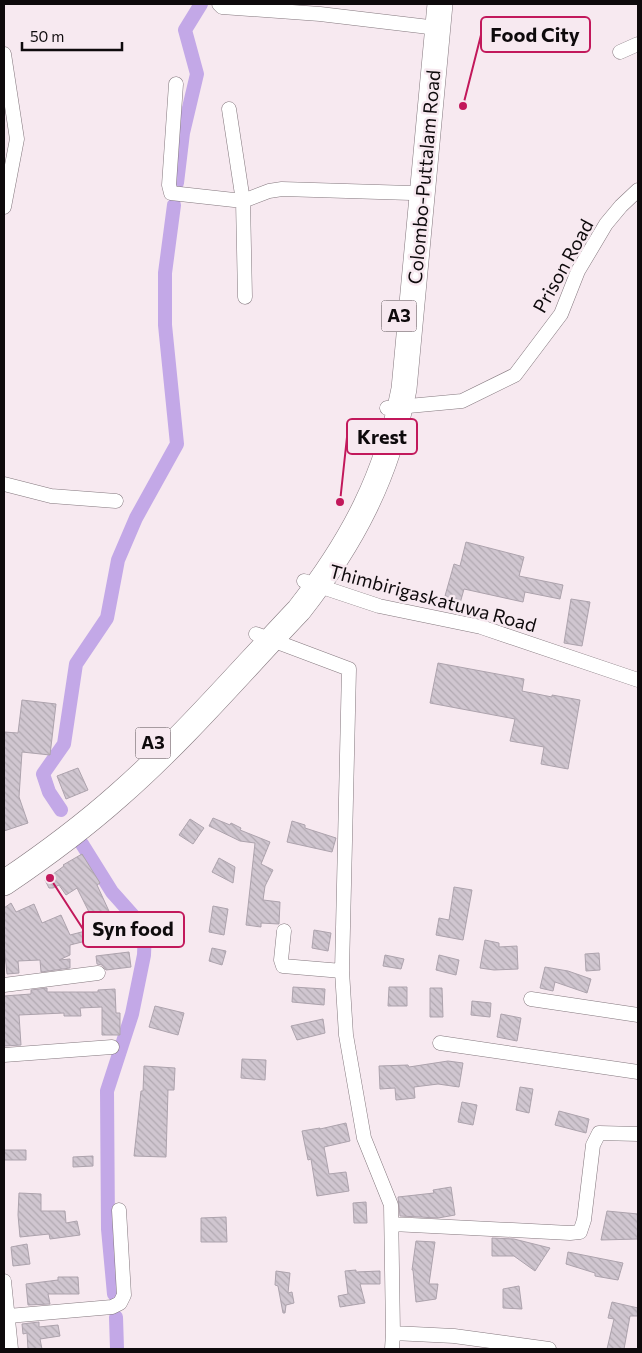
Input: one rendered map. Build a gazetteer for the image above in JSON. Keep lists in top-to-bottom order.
{
  "streets": {
    "highway": ["Colombo-Puttalam Road", "A3"],
    "street": ["Prison Road", "Thimbirigaskatuwa Road"]
  },
  "crossings": [
    ["Colombo-Puttalam Road", "Prison Road"],
    ["Colombo-Puttalam Road", "Thimbirigaskatuwa Road"]
  ],
  "places": ["Food City", "Krest", "Syn food"],
  "scale_bar": "50 m"
}
